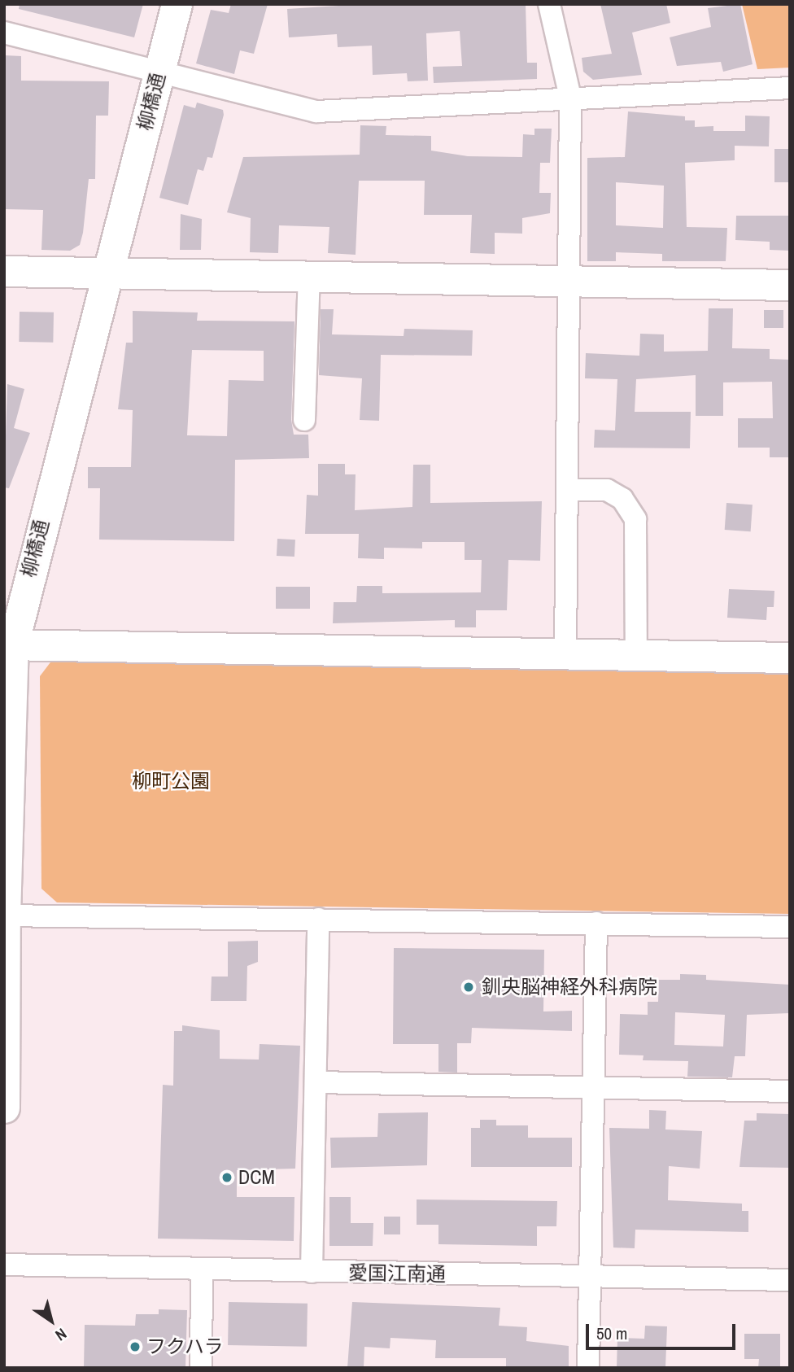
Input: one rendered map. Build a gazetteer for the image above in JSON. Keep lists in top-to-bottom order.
{
  "streets": {
    "street": ["柳橋通", "愛国江南通"]
  },
  "parks": ["柳町公園"],
  "places": ["釧央脳神経外科病院", "DCM", "フクハラ"],
  "scale_bar": "50 m",
  "north": "bottom right"
}
